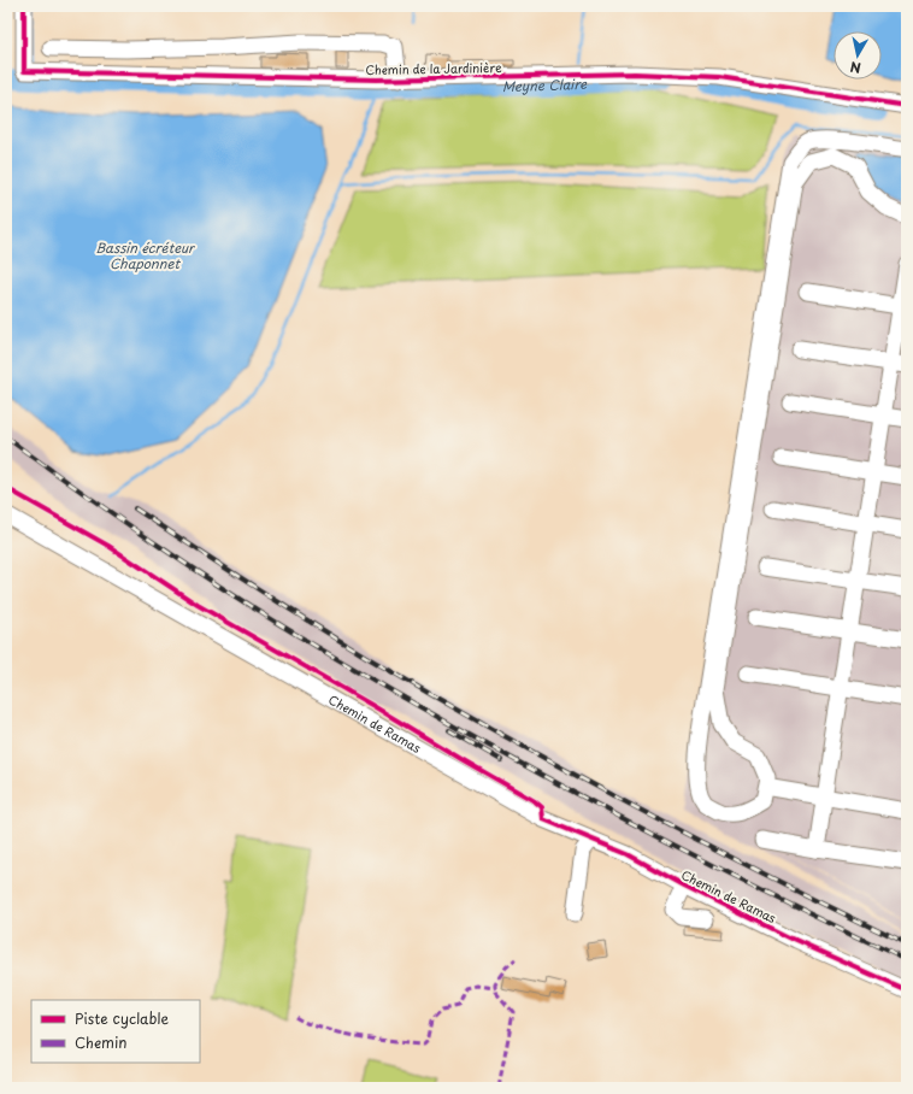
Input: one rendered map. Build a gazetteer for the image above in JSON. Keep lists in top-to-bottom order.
{
  "streets": {
    "street": ["Chemin de la Jardinière", "Chemin de Ramas"]
  },
  "water": ["Meyne Claire", "Bassin écréteur Chaponnet"],
  "legend": ["Piste cyclable", "Chemin"],
  "north": "bottom"
}
